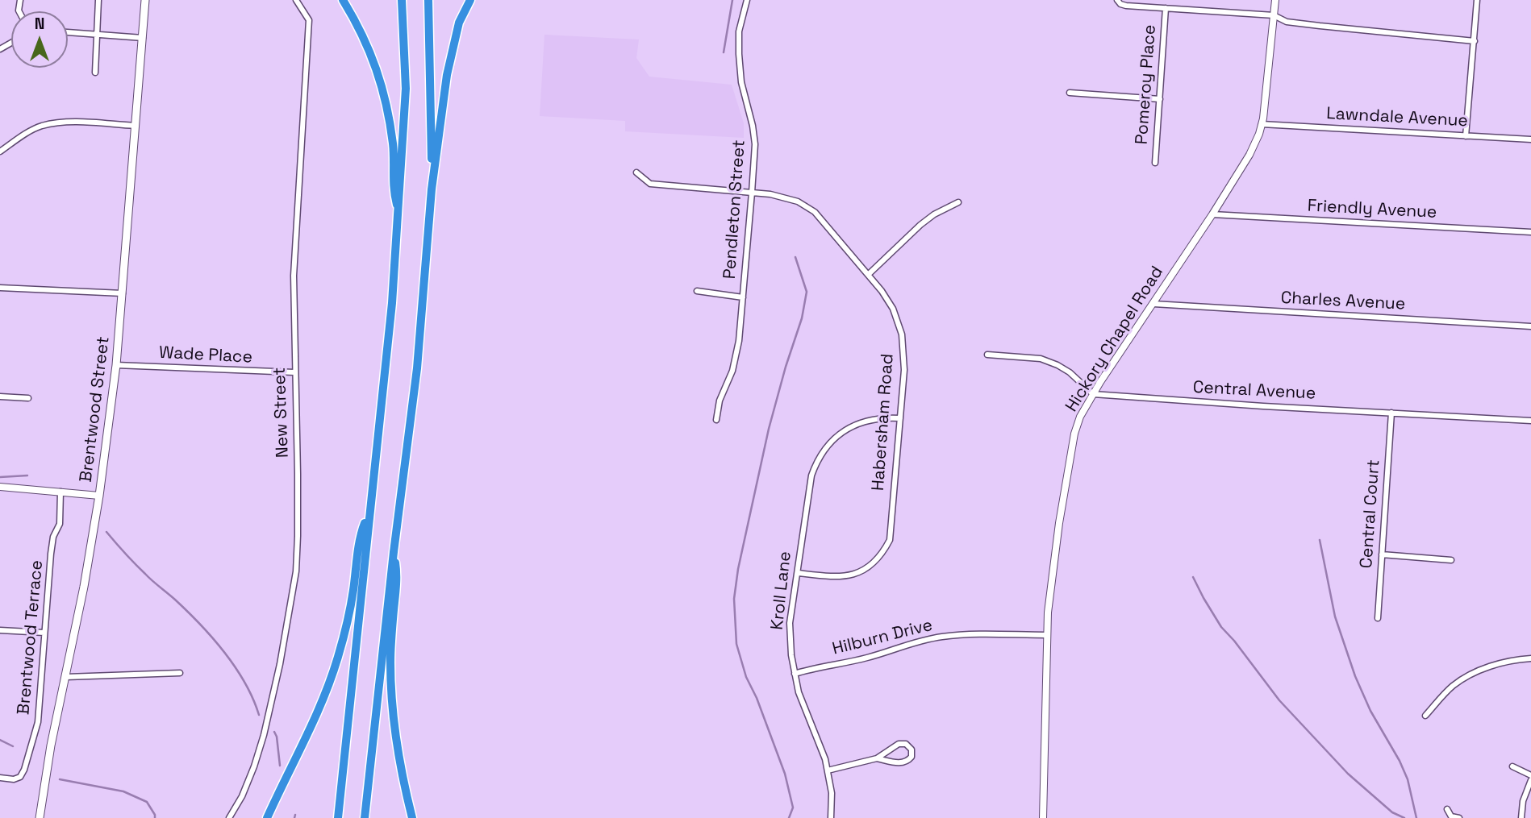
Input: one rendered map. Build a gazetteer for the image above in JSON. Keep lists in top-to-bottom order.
{
  "streets": {
    "main road": ["Brentwood Street"],
    "street": [
      "Pomeroy Place",
      "Lawndale Avenue",
      "Pendleton Street",
      "Friendly Avenue",
      "Charles Avenue",
      "Hickory Chapel Road",
      "Wade Place",
      "Central Avenue",
      "New Street",
      "Habersham Road",
      "Central Court",
      "Kroll Lane",
      "Brentwood Terrace",
      "Hilburn Drive"
    ]
  },
  "crossings": [
    ["Lawndale Avenue", "Hickory Chapel Road"],
    ["Pendleton Street", "Habersham Road"],
    ["Friendly Avenue", "Hickory Chapel Road"],
    ["Charles Avenue", "Hickory Chapel Road"],
    ["Hickory Chapel Road", "Central Avenue"],
    ["Hickory Chapel Road", "Hilburn Drive"],
    ["Wade Place", "Brentwood Street"],
    ["Wade Place", "New Street"],
    ["Central Avenue", "Central Court"],
    ["Habersham Road", "Kroll Lane"],
    ["Kroll Lane", "Hilburn Drive"]
  ],
  "north": "top"
}
